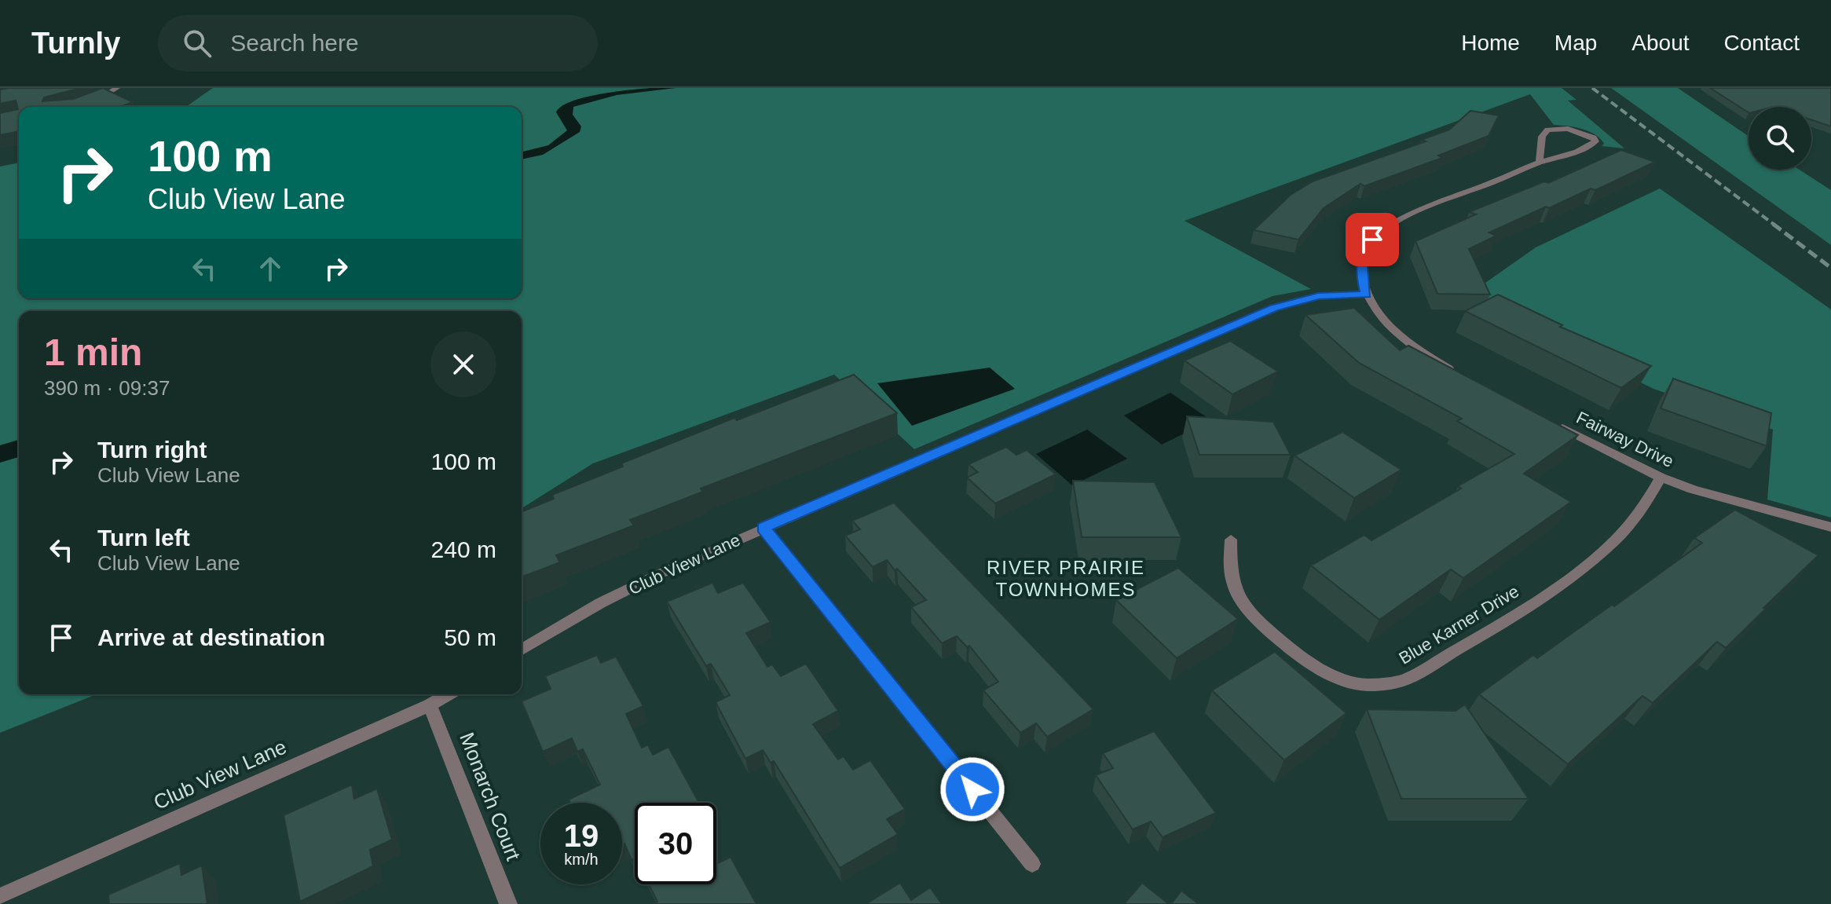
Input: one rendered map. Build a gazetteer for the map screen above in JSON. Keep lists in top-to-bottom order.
{
  "streets": {
    "street": [
      "Fairway Drive",
      "Club View Lane",
      "Blue Karner Drive",
      "Monarch Court"
    ]
  },
  "crossings": [
    ["Fairway Drive", "Blue Karner Drive"],
    ["Club View Lane", "Monarch Court"]
  ],
  "districts": ["RIVER PRAIRIE TOWNHOMES"],
  "page": {
    "header": "Turnly",
    "search": "Search here",
    "nav": [
      "Home",
      "Map",
      "About",
      "Contact"
    ],
    "turn": ["100 m", "Club View Lane"],
    "heading": ["1 min", "390 m · 09:37"],
    "list": [
      {
        "name": "Turn right",
        "note": "Club View Lane",
        "value": "100 m"
      },
      {
        "name": "Turn left",
        "note": "Club View Lane",
        "value": "240 m"
      },
      {
        "name": "Arrive at destination",
        "value": "50 m"
      }
    ],
    "speed": "19 km/h",
    "limit": "30"
  }
}
